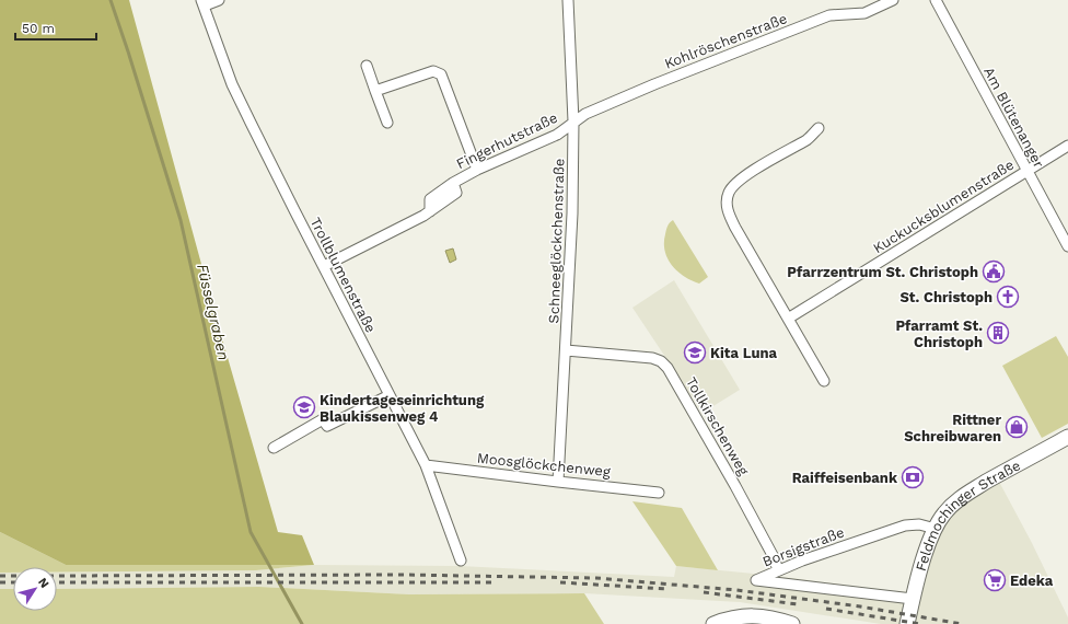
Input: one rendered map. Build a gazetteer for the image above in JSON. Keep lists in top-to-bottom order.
{
  "streets": {
    "main road": ["Feldmochinger Straße"],
    "street": [
      "Kohlröschenstraße",
      "Am Blütenanger",
      "Fingerhutstraße",
      "Kuckucksblumenstraße",
      "Schneeglöckchenstraße",
      "Trollblumenstraße",
      "Tollkirschenweg",
      "Moosglöckchenweg",
      "Borsigstraße"
    ]
  },
  "crossings": [
    ["Kohlröschenstraße", "Fingerhutstraße"],
    ["Kohlröschenstraße", "Schneeglöckchenstraße"],
    ["Am Blütenanger", "Kuckucksblumenstraße"],
    ["Fingerhutstraße", "Schneeglöckchenstraße"],
    ["Fingerhutstraße", "Trollblumenstraße"],
    ["Schneeglöckchenstraße", "Tollkirschenweg"],
    ["Schneeglöckchenstraße", "Moosglöckchenweg"],
    ["Trollblumenstraße", "Moosglöckchenweg"],
    ["Tollkirschenweg", "Borsigstraße"],
    ["Feldmochinger Straße", "Borsigstraße"]
  ],
  "water": ["Füsselgraben"],
  "places": {
    "public building": ["Pfarrzentrum St. Christoph"],
    "church": ["St. Christoph"],
    "building": ["Pfarramt St. Christoph"],
    "school or university": ["Kita Luna", "Kindertageseinrichtung Blaukissenweg 4"],
    "shop": ["Rittner Schreibwaren"],
    "bank": ["Raiffeisenbank"],
    "supermarket": ["Edeka"]
  },
  "scale_bar": "50 m",
  "north": "top right"
}
